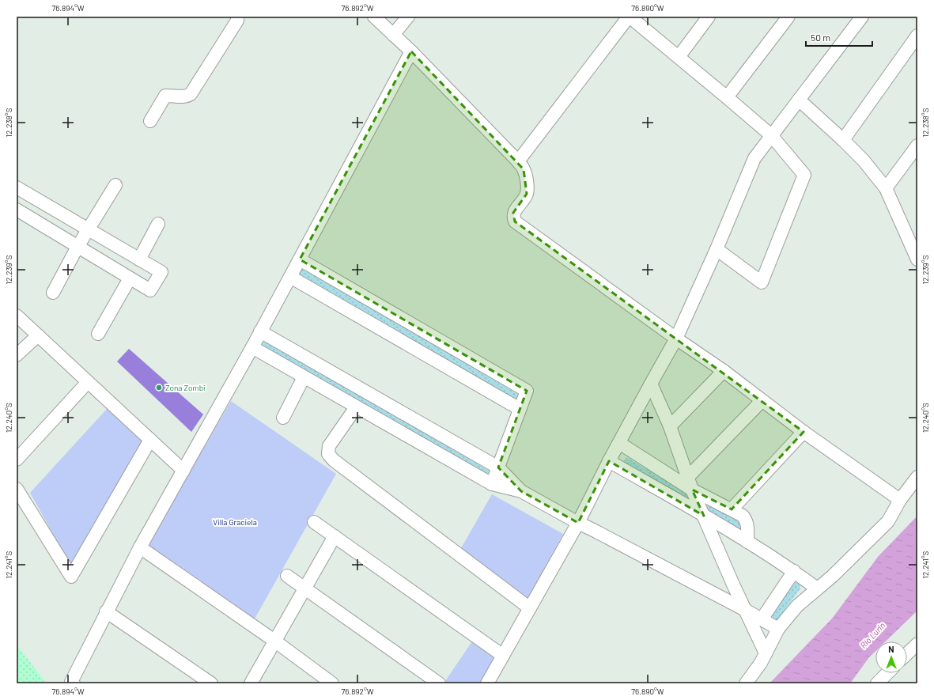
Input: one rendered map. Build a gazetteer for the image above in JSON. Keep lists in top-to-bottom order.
{
  "water": ["Río Lurín"],
  "parks": ["Villa Graciela"],
  "places": ["Zona Zombi"],
  "scale_bar": "50 m",
  "north": "top",
  "coordinates": [
    "76.894°W",
    "76.892°W",
    "76.890°W",
    "12.238°S",
    "12.239°S",
    "12.240°S",
    "12.241°S"
  ]
}
